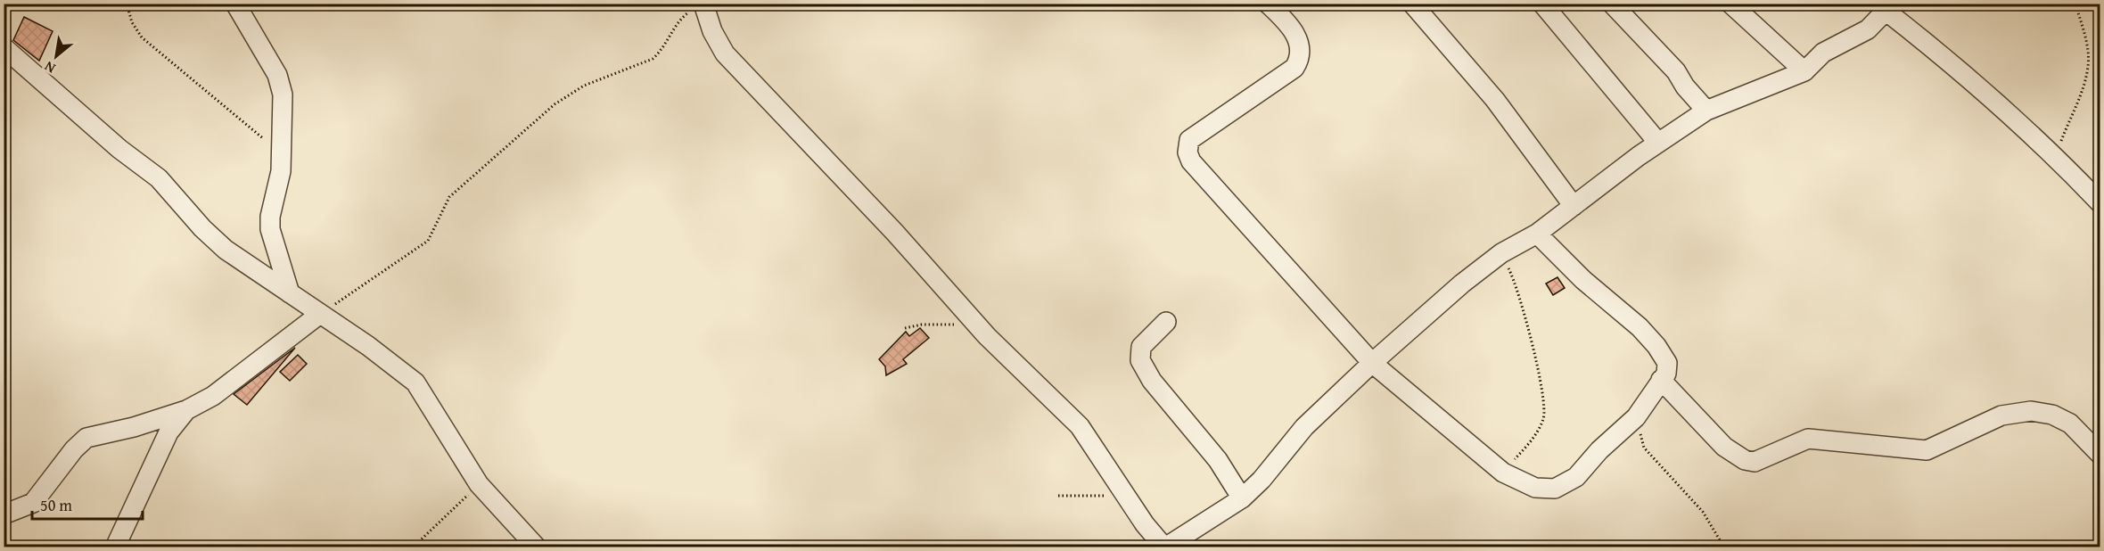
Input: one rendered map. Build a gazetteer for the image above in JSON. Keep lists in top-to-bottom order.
{
  "scale_bar": "50 m",
  "north": "bottom left"
}
